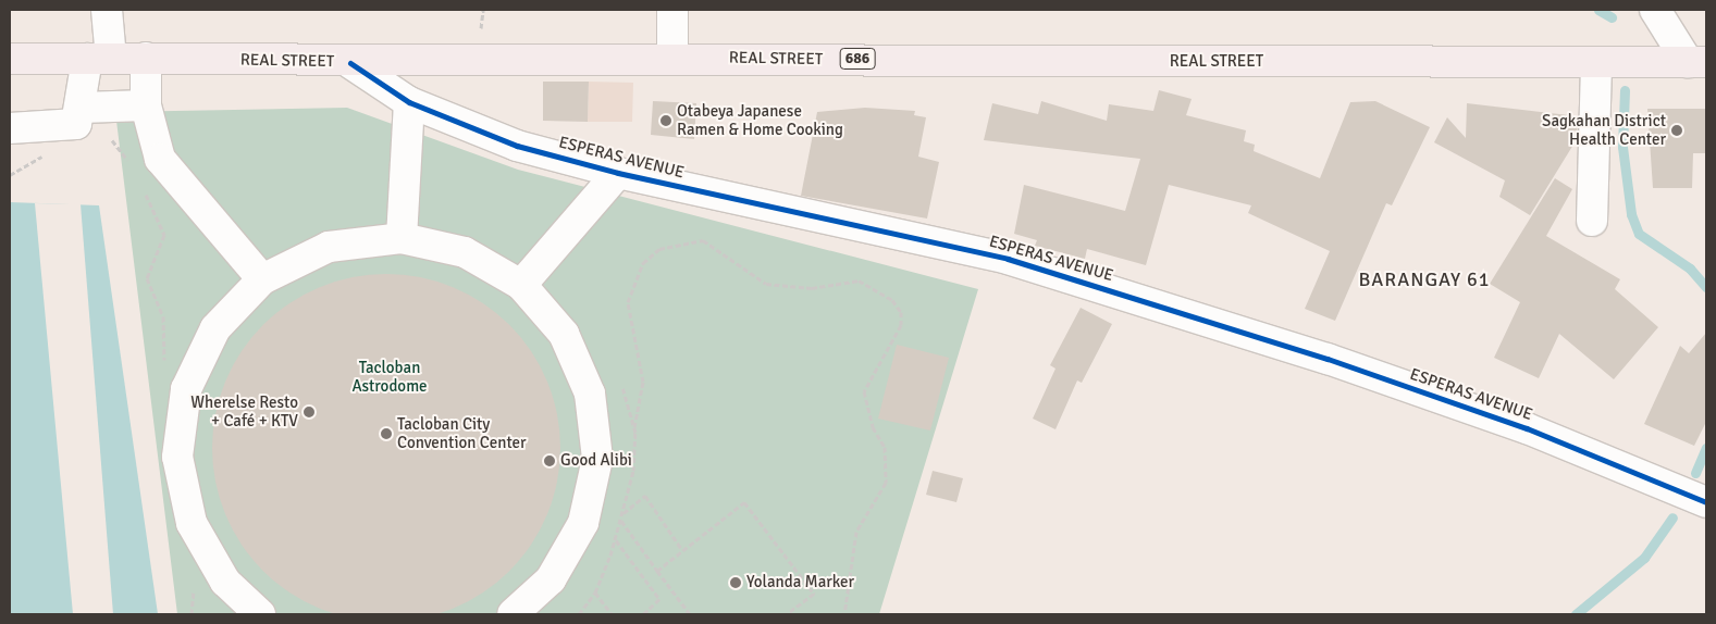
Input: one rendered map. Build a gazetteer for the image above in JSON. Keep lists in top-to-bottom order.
{
  "streets": {
    "main road": ["REAL STREET", "686"],
    "street": ["ESPERAS AVENUE"]
  },
  "crossings": [
    ["REAL STREET", "ESPERAS AVENUE"]
  ],
  "districts": ["BARANGAY 61"],
  "parks": ["Tacloban Astrodome"],
  "places": [
    "Otabeya Japanese Ramen & Home Cooking",
    "Sagkahan District Health Center",
    "Wherelse Resto + Café + KTV",
    "Tacloban City Convention Center",
    "Good Alibi",
    "Yolanda Marker"
  ]
}
